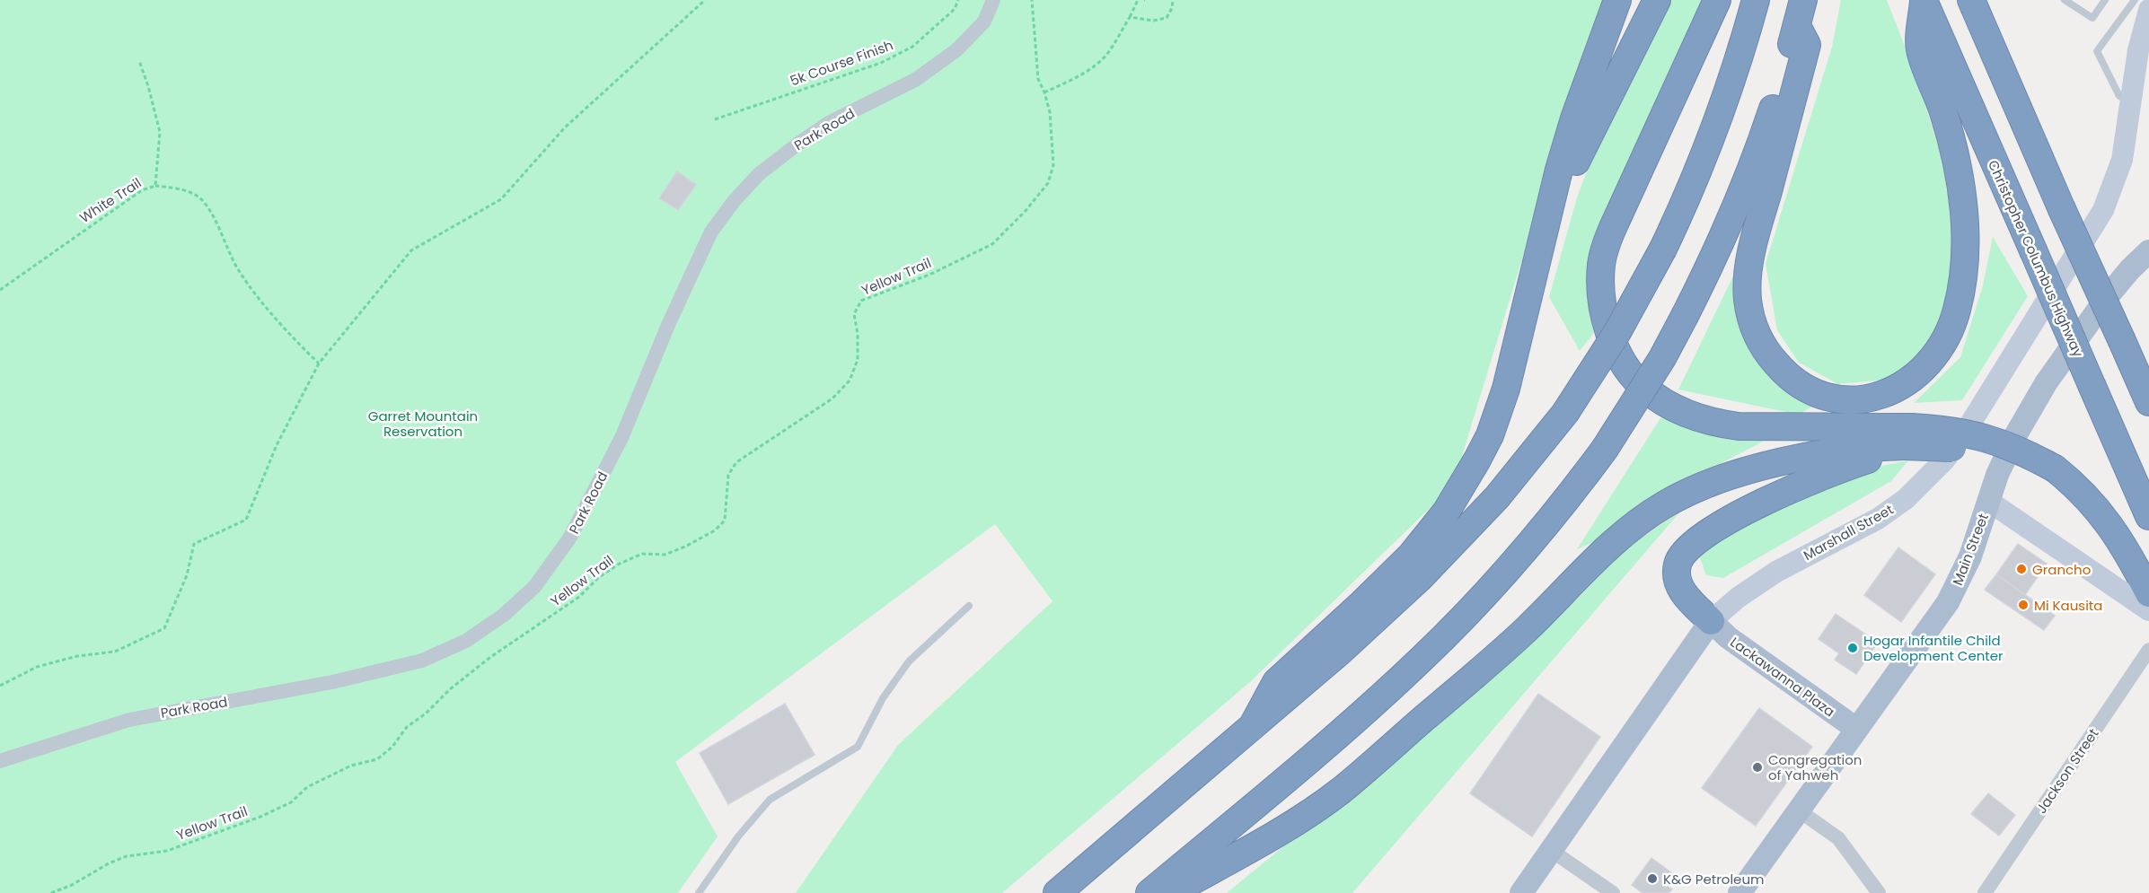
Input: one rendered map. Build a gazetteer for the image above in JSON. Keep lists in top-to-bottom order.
{
  "streets": {
    "highway": ["Christopher Columbus Highway"],
    "main road": ["Marshall Street", "Main Street", "Lackawanna Plaza"],
    "street": ["Park Road", "Jackson Street"],
    "path": ["5k Course Finish", "White Trail", "Yellow Trail"]
  },
  "crossings": [
    ["Marshall Street", "Lackawanna Plaza"],
    ["Main Street", "Lackawanna Plaza"]
  ],
  "parks": ["Garret Mountain Reservation"],
  "places": [
    "Grancho",
    "Mi Kausita",
    "Hogar Infantile Child Development Center",
    "Congregation of Yahweh",
    "K&G Petroleum"
  ]
}
